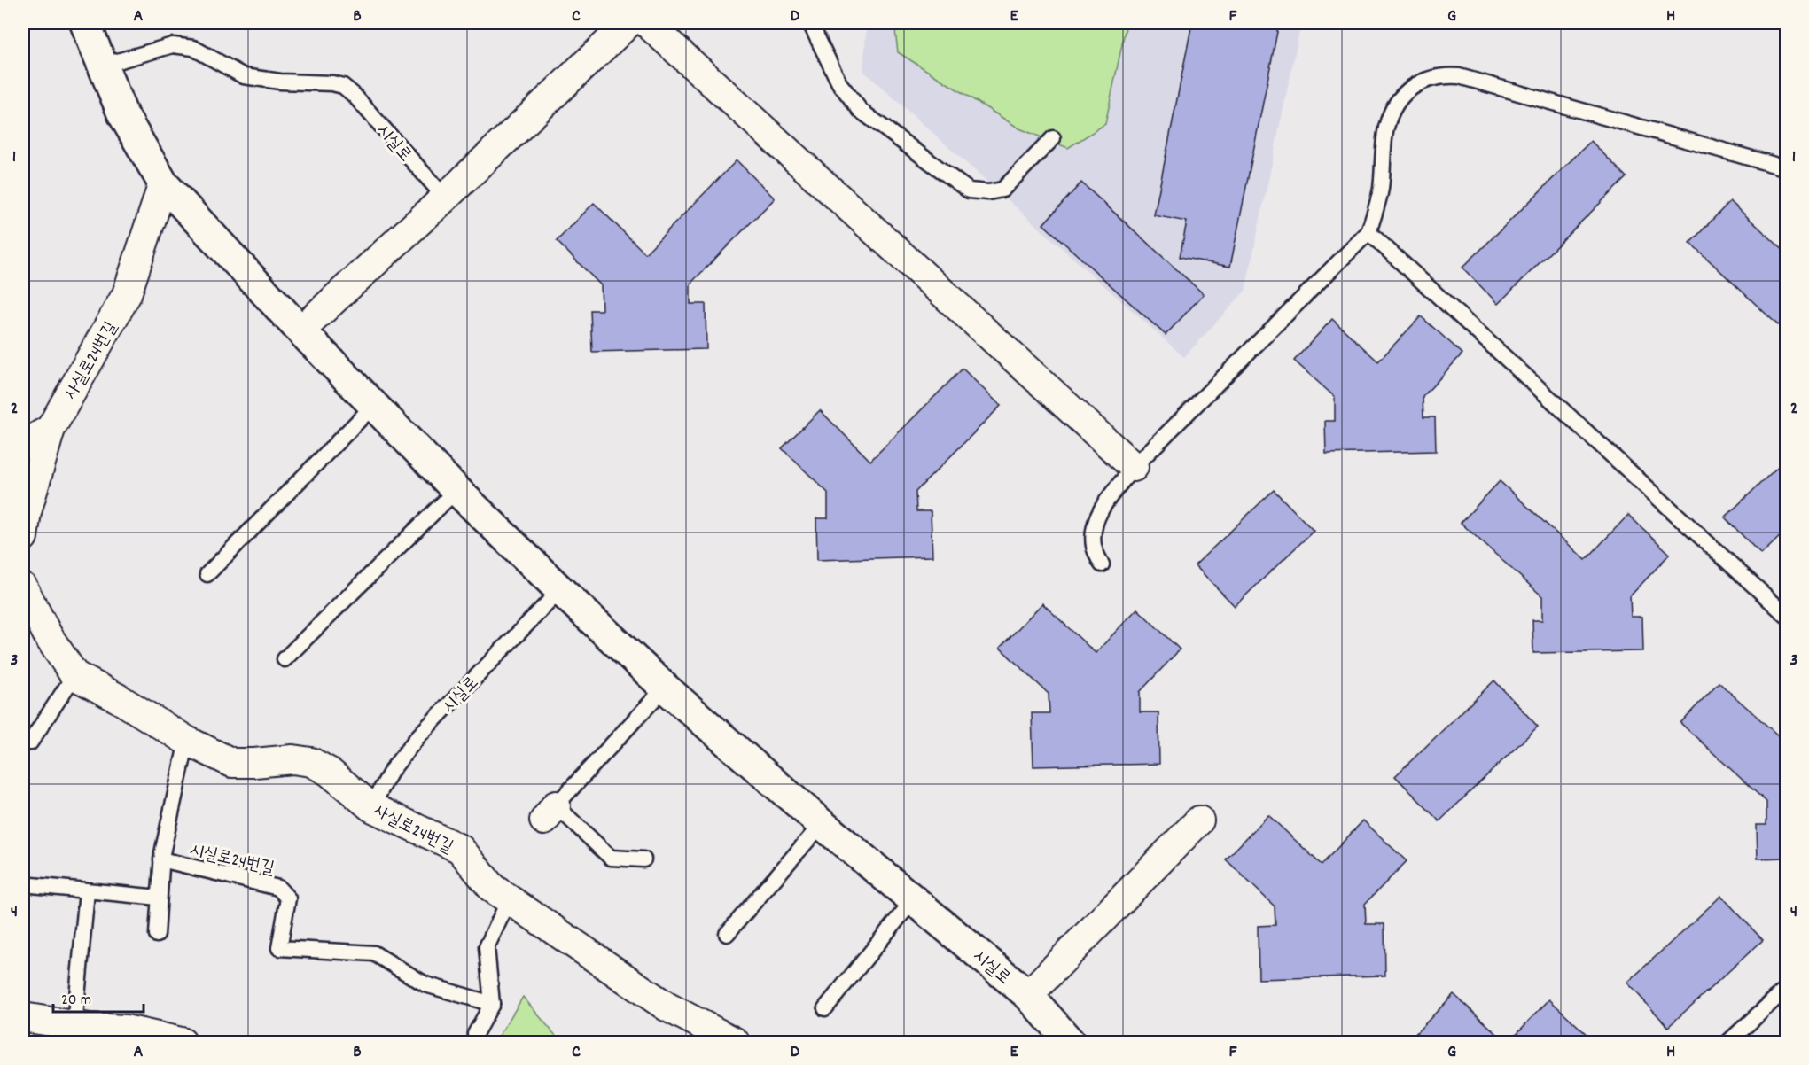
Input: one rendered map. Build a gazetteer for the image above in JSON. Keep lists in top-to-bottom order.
{
  "streets": {
    "main road": ["시실로"],
    "street": ["사실로24번길"],
    "lane": ["시실로24번길"]
  },
  "crossings": [
    ["시실로", "사실로24번길"]
  ],
  "scale_bar": "20 m",
  "grid": {
    "columns": [
      "A",
      "B",
      "C",
      "D",
      "E",
      "F",
      "G",
      "H"
    ],
    "rows": [
      "1",
      "2",
      "3",
      "4"
    ]
  }
}
